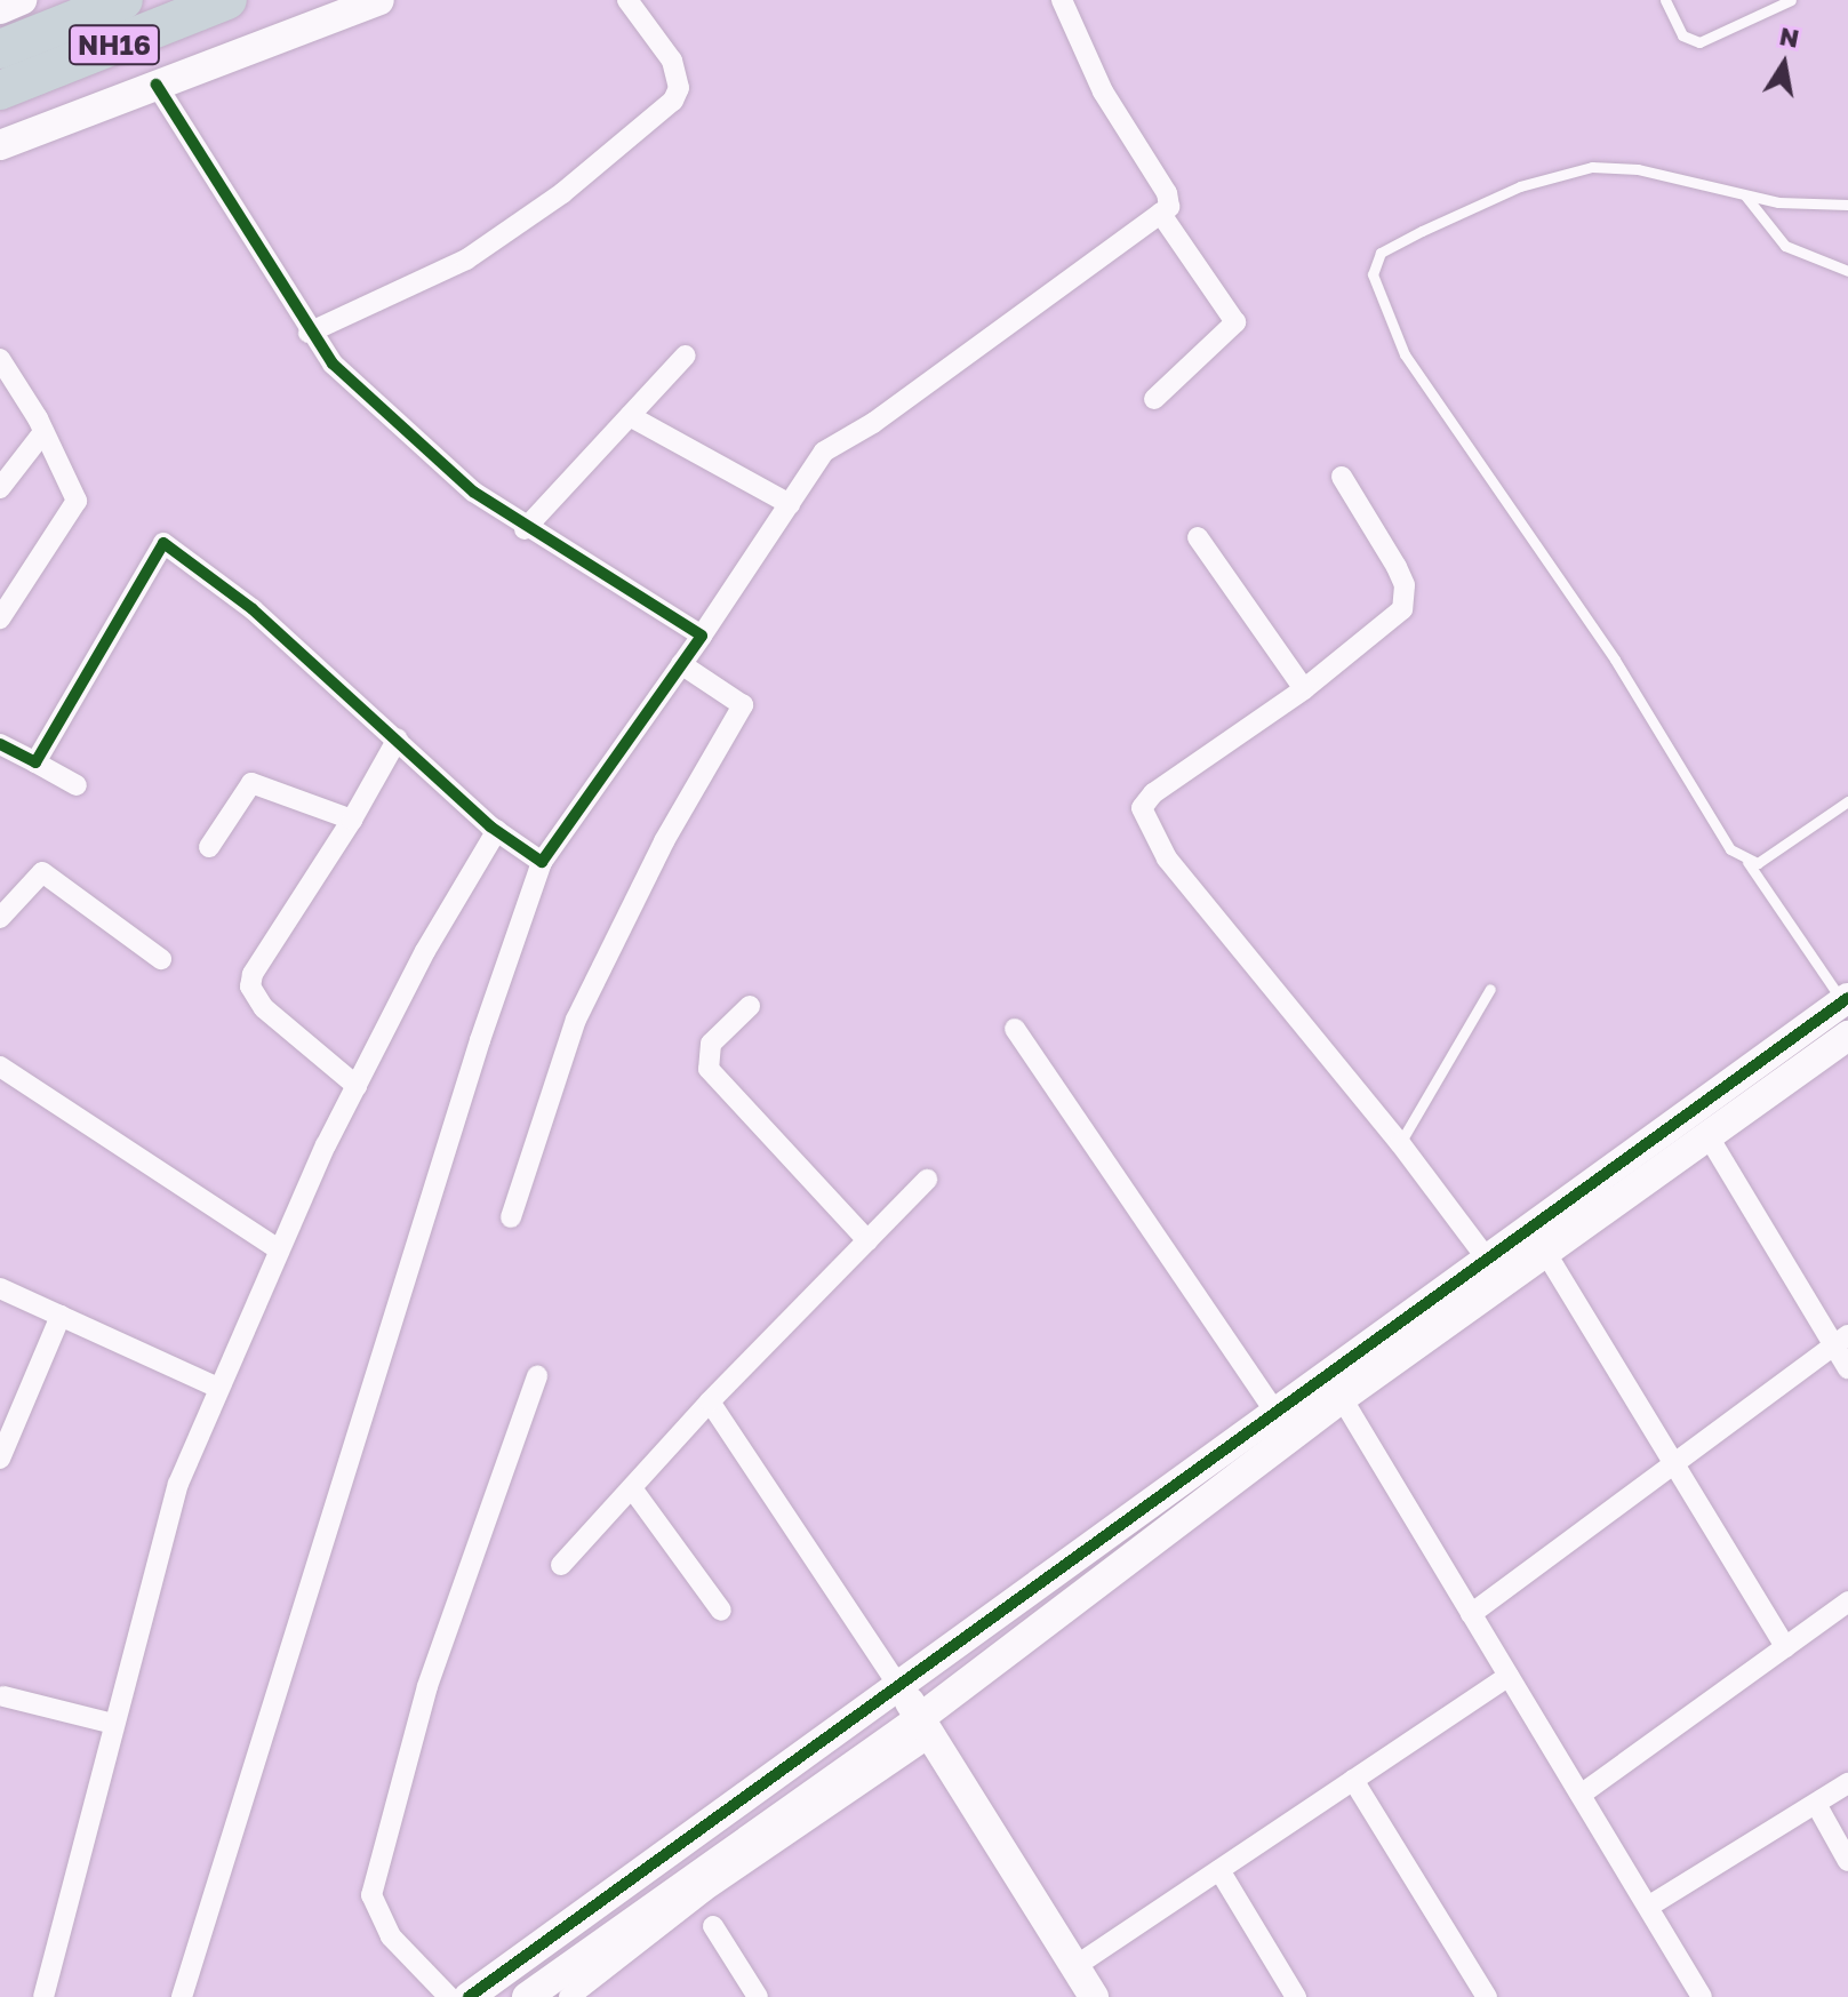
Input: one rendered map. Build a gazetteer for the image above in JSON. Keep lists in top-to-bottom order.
{
  "streets": {
    "highway": ["NH16"]
  },
  "north": "top"
}
